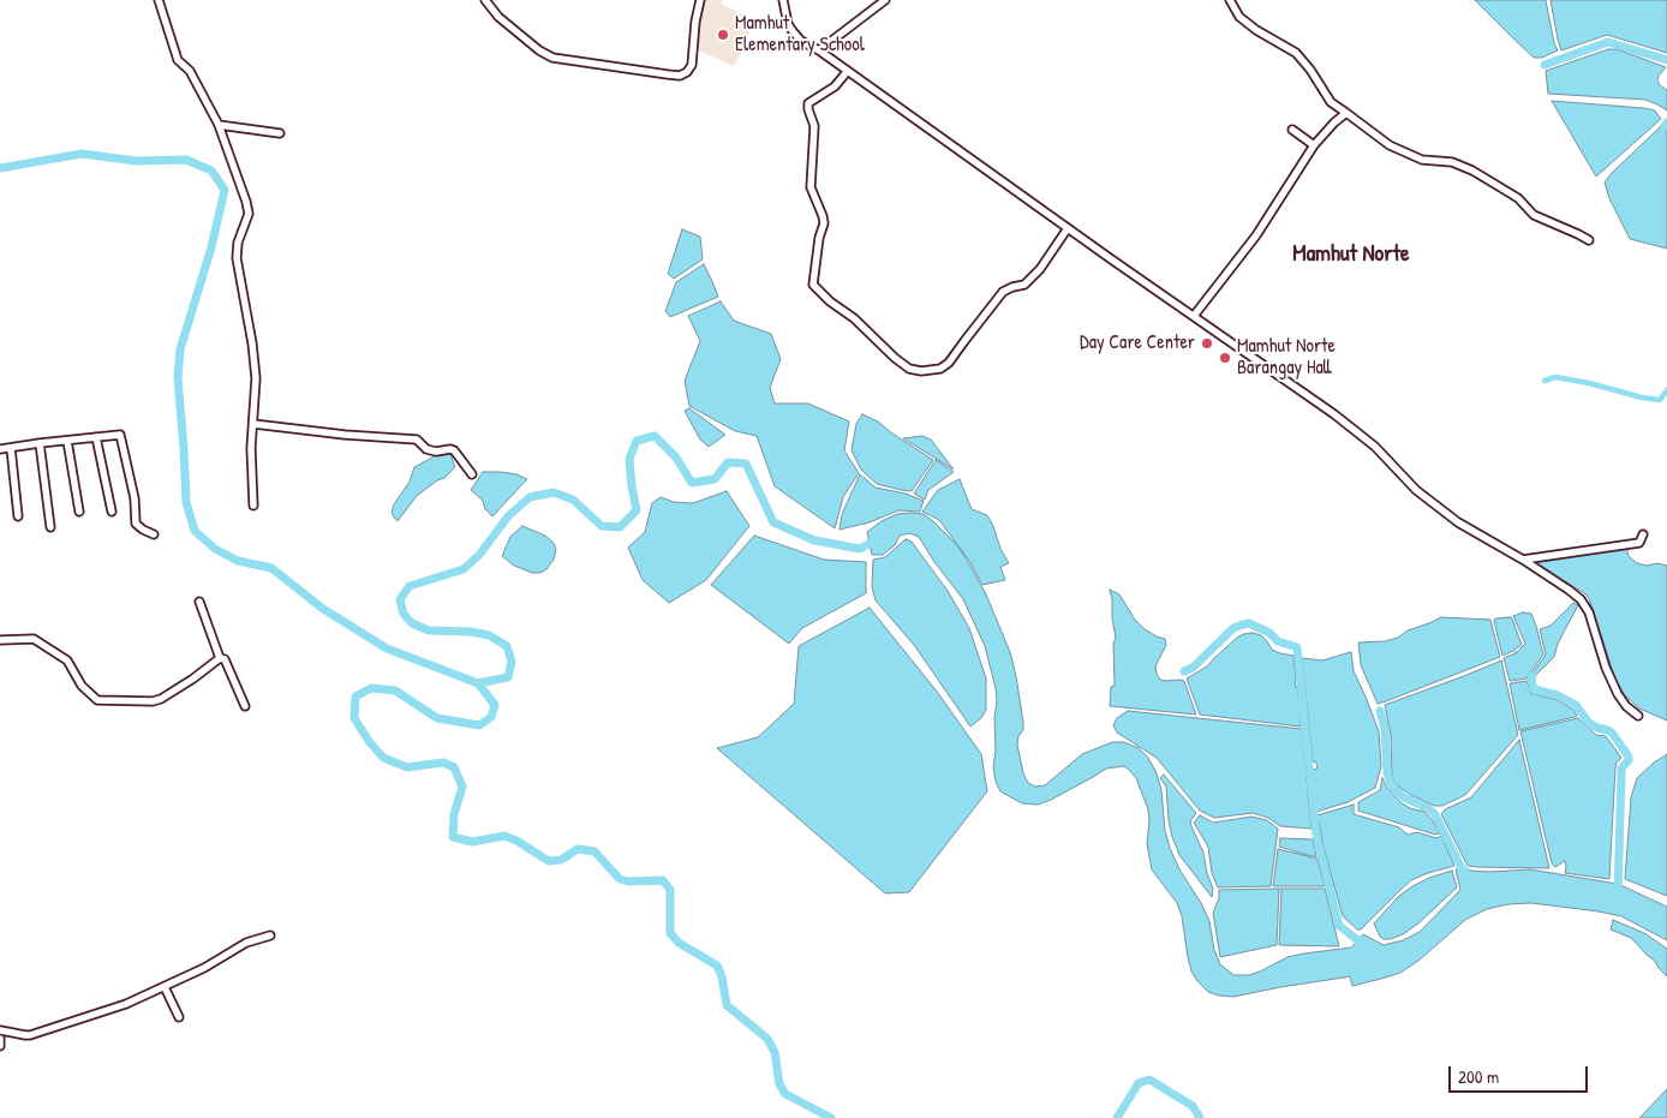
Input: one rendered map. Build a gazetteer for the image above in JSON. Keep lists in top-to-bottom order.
{
  "districts": ["Mamhut Norte"],
  "places": ["Mamhut Elementary School", "Day Care Center", "Mamhut Norte Barangay Hall"],
  "scale_bar": "200 m"
}
